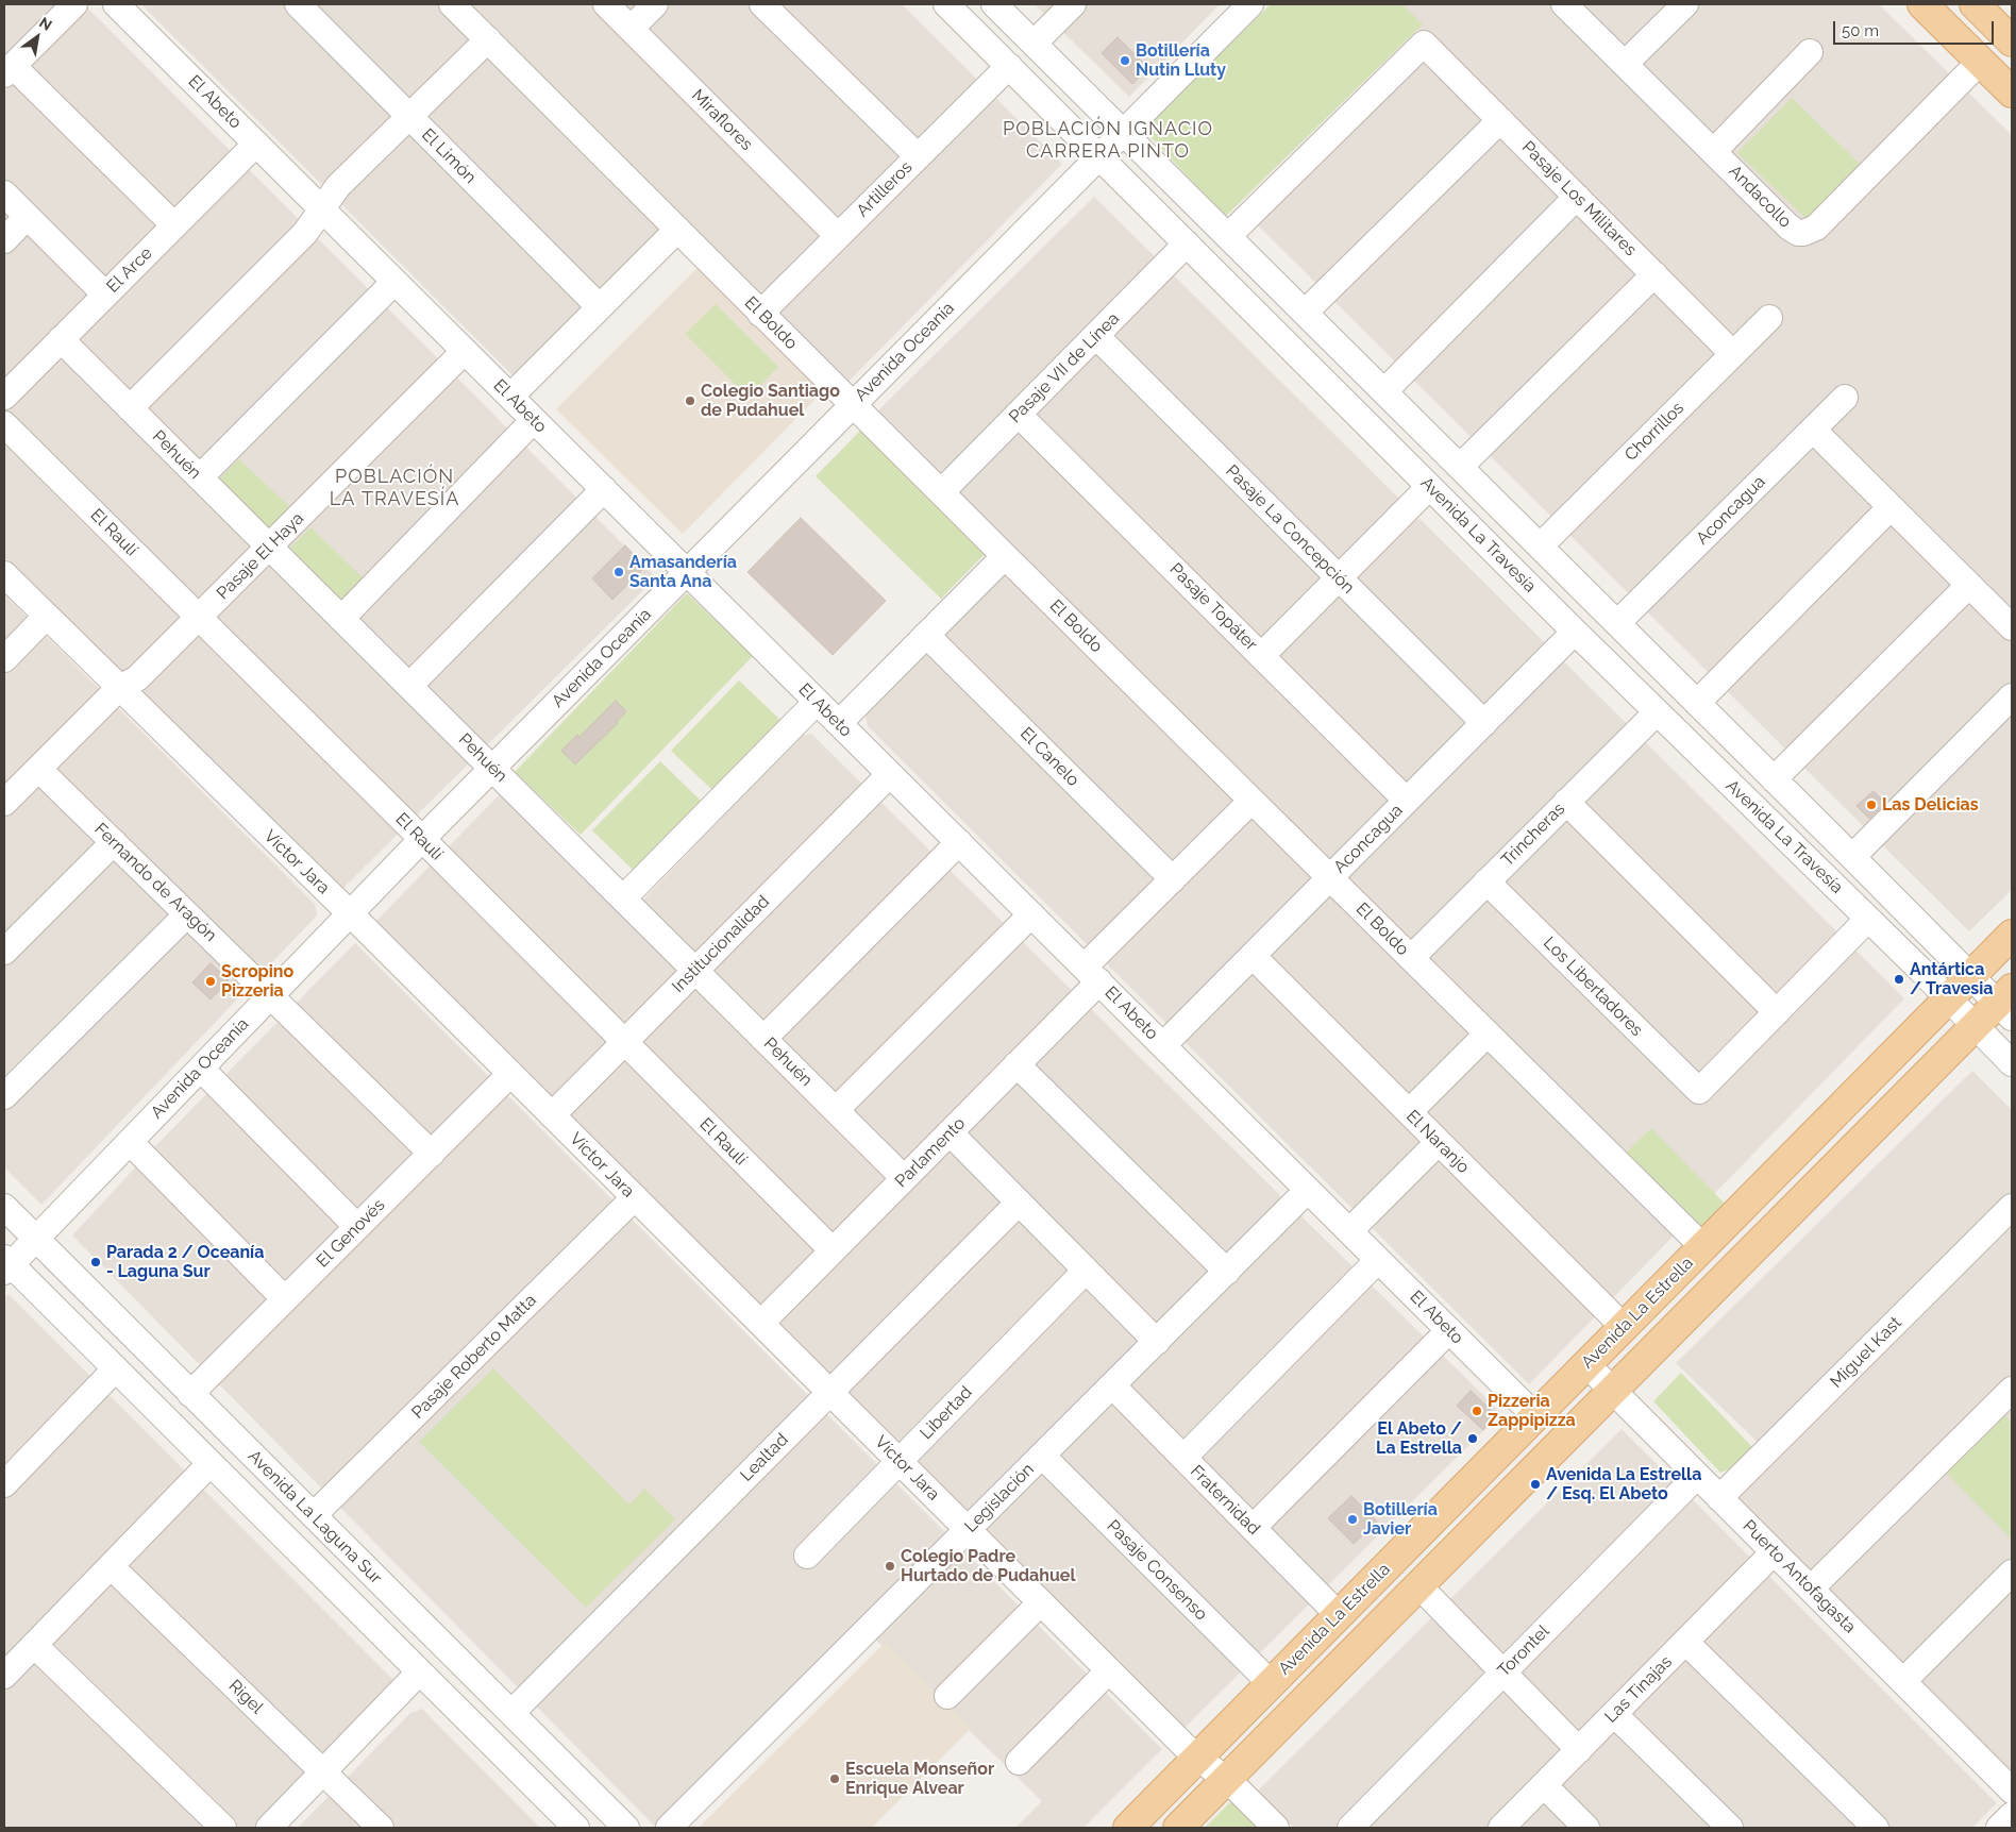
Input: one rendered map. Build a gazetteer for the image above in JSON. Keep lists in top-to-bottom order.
{
  "streets": {
    "main road": ["Avenida La Estrella"],
    "street": [
      "El Abeto",
      "Miraflores",
      "El Limón",
      "Artilleros",
      "Andacollo",
      "Pasaje Los Militares",
      "El Arce",
      "El Boldo",
      "Avenida Oceanía",
      "Pasaje VII de Línea",
      "Chorrillos",
      "Pehuén",
      "Aconcagua",
      "Pasaje La Concepción",
      "El Raulí",
      "Avenida La Travesía",
      "Pasaje El Haya",
      "Pasaje Topáter",
      "El Canelo",
      "Trincheras",
      "Víctor Jara",
      "Fernando de Aragón",
      "Institucionalidad",
      "Los Libertadores",
      "El Naranjo",
      "Parlamento",
      "El Genovés",
      "Miguel Kast",
      "Pasaje Roberto Matta",
      "Libertad",
      "Lealtad",
      "Legislación",
      "Fraternidad",
      "Avenida La Laguna Sur",
      "Pasaje Consenso",
      "Puerto Antofagasta",
      "Torontel",
      "Las Tinajas",
      "Rigel"
    ]
  },
  "crossings": [
    ["El Abeto", "El Arce"],
    ["El Abeto", "Avenida Oceanía"],
    ["El Abeto", "Aconcagua"],
    ["El Abeto", "Pasaje El Haya"],
    ["El Abeto", "Institucionalidad"],
    ["El Abeto", "Parlamento"],
    ["El Abeto", "Avenida La Estrella"],
    ["El Abeto", "Legislación"],
    ["Miraflores", "Artilleros"],
    ["Artilleros", "El Boldo"],
    ["Artilleros", "Avenida La Travesía"],
    ["Pasaje Los Militares", "Chorrillos"],
    ["Pasaje Los Militares", "Avenida La Travesía"],
    ["El Arce", "Pehuén"],
    ["El Boldo", "Avenida Oceanía"],
    ["El Boldo", "Pasaje VII de Línea"],
    ["El Boldo", "Aconcagua"],
    ["El Boldo", "Trincheras"],
    ["El Boldo", "Parlamento"],
    ["El Boldo", "Avenida La Estrella"],
    ["Avenida Oceanía", "Pehuén"],
    ["Avenida Oceanía", "El Raulí"],
    ["Avenida Oceanía", "Avenida La Travesía"],
    ["Avenida Oceanía", "Víctor Jara"],
    ["Avenida Oceanía", "Fernando de Aragón"],
    ["Avenida Oceanía", "Avenida La Laguna Sur"],
    ["Pasaje VII de Línea", "Pasaje La Concepción"],
    ["Pasaje VII de Línea", "Avenida La Travesía"],
    ["Pasaje VII de Línea", "Pasaje Topáter"],
    ["Chorrillos", "Avenida La Travesía"],
    ["Pehuén", "Pasaje El Haya"],
    ["Pehuén", "Institucionalidad"],
    ["Pehuén", "Parlamento"],
    ["Aconcagua", "Pasaje La Concepción"],
    ["Aconcagua", "Avenida La Travesía"],
    ["Aconcagua", "Pasaje Topáter"],
    ["Aconcagua", "El Naranjo"],
    ["El Raulí", "Pasaje El Haya"],
    ["El Raulí", "Institucionalidad"],
    ["El Raulí", "Parlamento"],
    ["Avenida La Travesía", "Trincheras"],
    ["Avenida La Travesía", "Avenida La Estrella"],
    ["Pasaje El Haya", "Víctor Jara"],
    ["Pasaje El Haya", "Fernando de Aragón"],
    ["El Canelo", "Parlamento"],
    ["Trincheras", "Los Libertadores"],
    ["Víctor Jara", "Institucionalidad"],
    ["Víctor Jara", "Parlamento"],
    ["Víctor Jara", "El Genovés"],
    ["Víctor Jara", "Avenida La Estrella"],
    ["Víctor Jara", "Pasaje Roberto Matta"],
    ["Víctor Jara", "Libertad"],
    ["Víctor Jara", "Lealtad"],
    ["Víctor Jara", "Legislación"],
    ["Fernando de Aragón", "El Genovés"],
    ["El Naranjo", "Avenida La Estrella"],
    ["El Genovés", "Avenida La Laguna Sur"],
    ["Avenida La Estrella", "Fraternidad"],
    ["Avenida La Estrella", "Pasaje Consenso"],
    ["Avenida La Estrella", "Puerto Antofagasta"],
    ["Miguel Kast", "Puerto Antofagasta"],
    ["Pasaje Roberto Matta", "Avenida La Laguna Sur"],
    ["Lealtad", "Avenida La Laguna Sur"],
    ["Legislación", "Fraternidad"],
    ["Legislación", "Pasaje Consenso"],
    ["Puerto Antofagasta", "Torontel"],
    ["Puerto Antofagasta", "Las Tinajas"]
  ],
  "districts": ["POBLACIÓN IGNACIO CARRERA PINTO", "POBLACIÓN LA TRAVESÍA"],
  "places": [
    "Botillería Nutin Lluty",
    "Colegio Santiago de Pudahuel",
    "Amasandería Santa Ana",
    "Las Delicias",
    "Antártica / Travesia",
    "Scropino Pizzeria",
    "Parada 2 / Oceanía - Laguna Sur",
    "Pizzeria Zappipizza",
    "El Abeto / La Estrella",
    "Avenida La Estrella / Esq. El Abeto",
    "Botillería Javier",
    "Colegio Padre Hurtado de Pudahuel",
    "Escuela Monseñor Enrique Alvear"
  ],
  "scale_bar": "50 m",
  "north": "top right"
}
